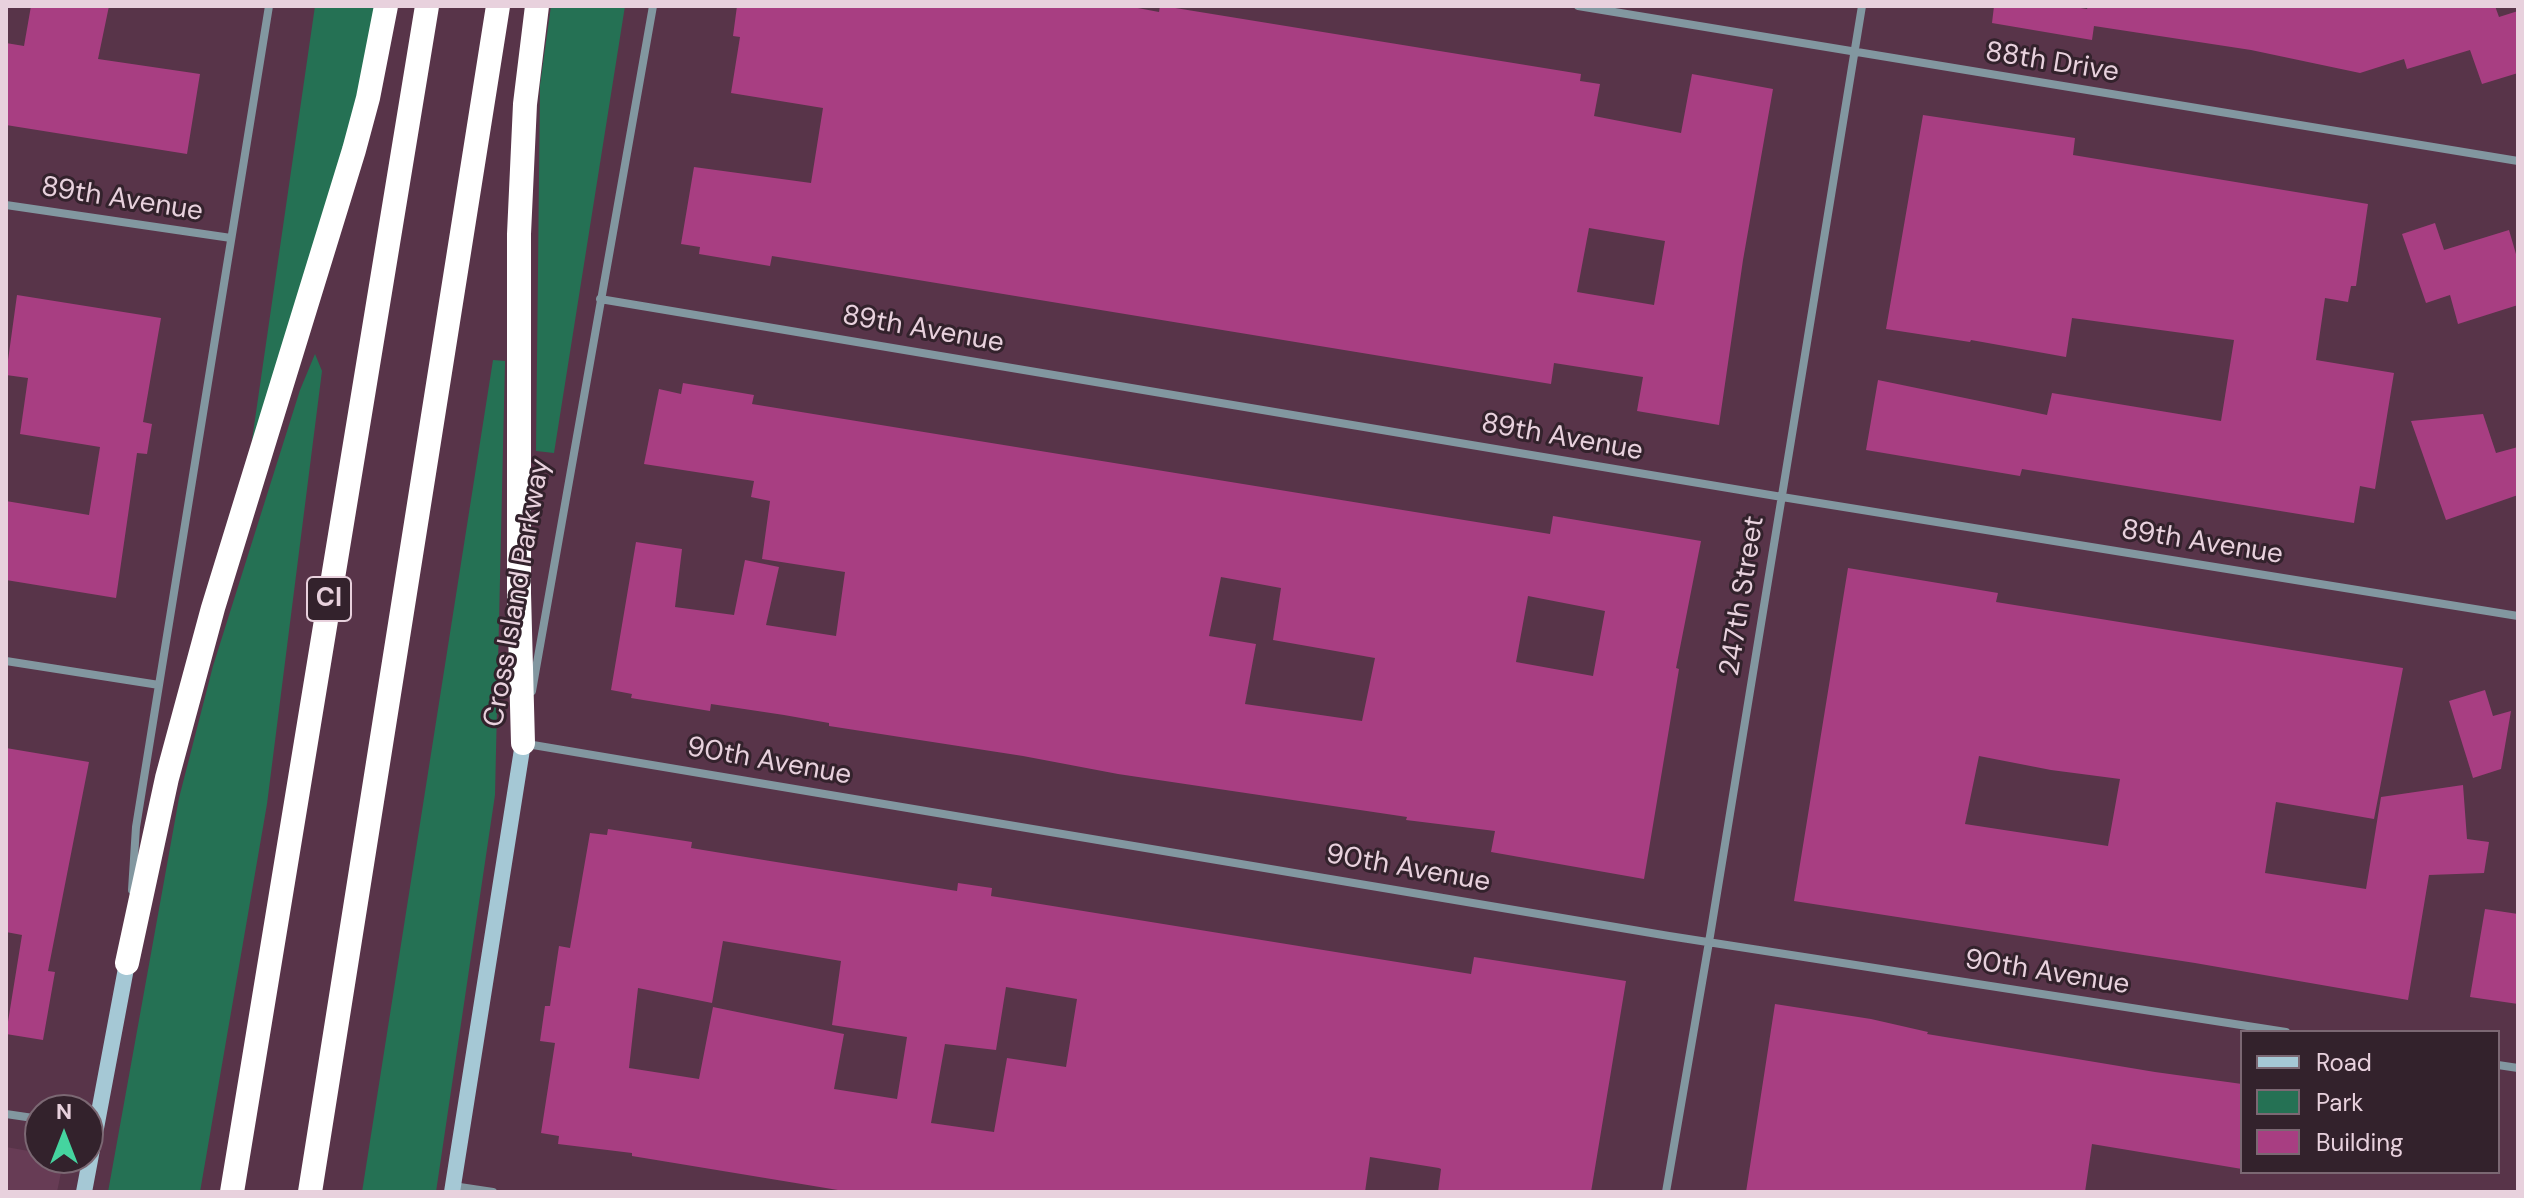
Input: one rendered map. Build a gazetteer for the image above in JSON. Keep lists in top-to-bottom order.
{
  "streets": {
    "highway": ["CI"],
    "street": [
      "88th Drive",
      "89th Avenue",
      "Cross Island Parkway",
      "247th Street",
      "90th Avenue"
    ]
  },
  "crossings": [
    ["88th Drive", "247th Street"],
    ["89th Avenue", "Cross Island Parkway"],
    ["89th Avenue", "247th Street"],
    ["Cross Island Parkway", "90th Avenue"],
    ["247th Street", "90th Avenue"]
  ],
  "legend": ["Road", "Park", "Building"],
  "north": "top"
}
